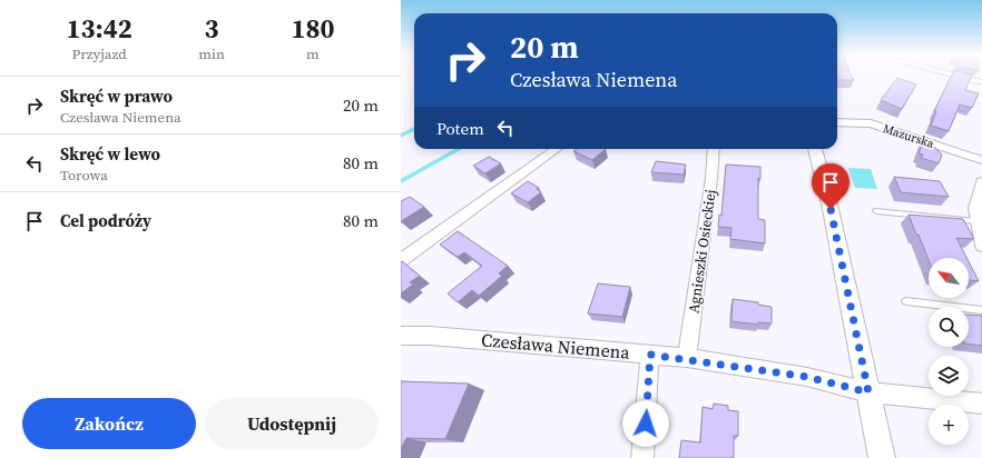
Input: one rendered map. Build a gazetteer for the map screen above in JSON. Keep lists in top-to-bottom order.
{
  "streets": {
    "street": ["Mazurska", "Agnieszki Osieckiej", "Czesława Niemena"]
  },
  "crossings": [
    ["Agnieszki Osieckiej", "Czesława Niemena"]
  ],
  "north": "top left",
  "page": {
    "eta": [
      "13:42",
      "Przyjazd",
      "3",
      "min",
      "180",
      "m"
    ],
    "turn": ["20 m", "Czesława Niemena"],
    "list": [
      {
        "name": "Skręć w prawo",
        "note": "Czesława Niemena",
        "value": "20 m"
      },
      {
        "name": "Skręć w lewo",
        "note": "Torowa",
        "value": "80 m"
      },
      {
        "name": "Cel podróży",
        "value": "80 m"
      }
    ],
    "then": "Potem",
    "map_buttons": "+",
    "buttons": ["Zakończ", "Udostępnij"]
  }
}
